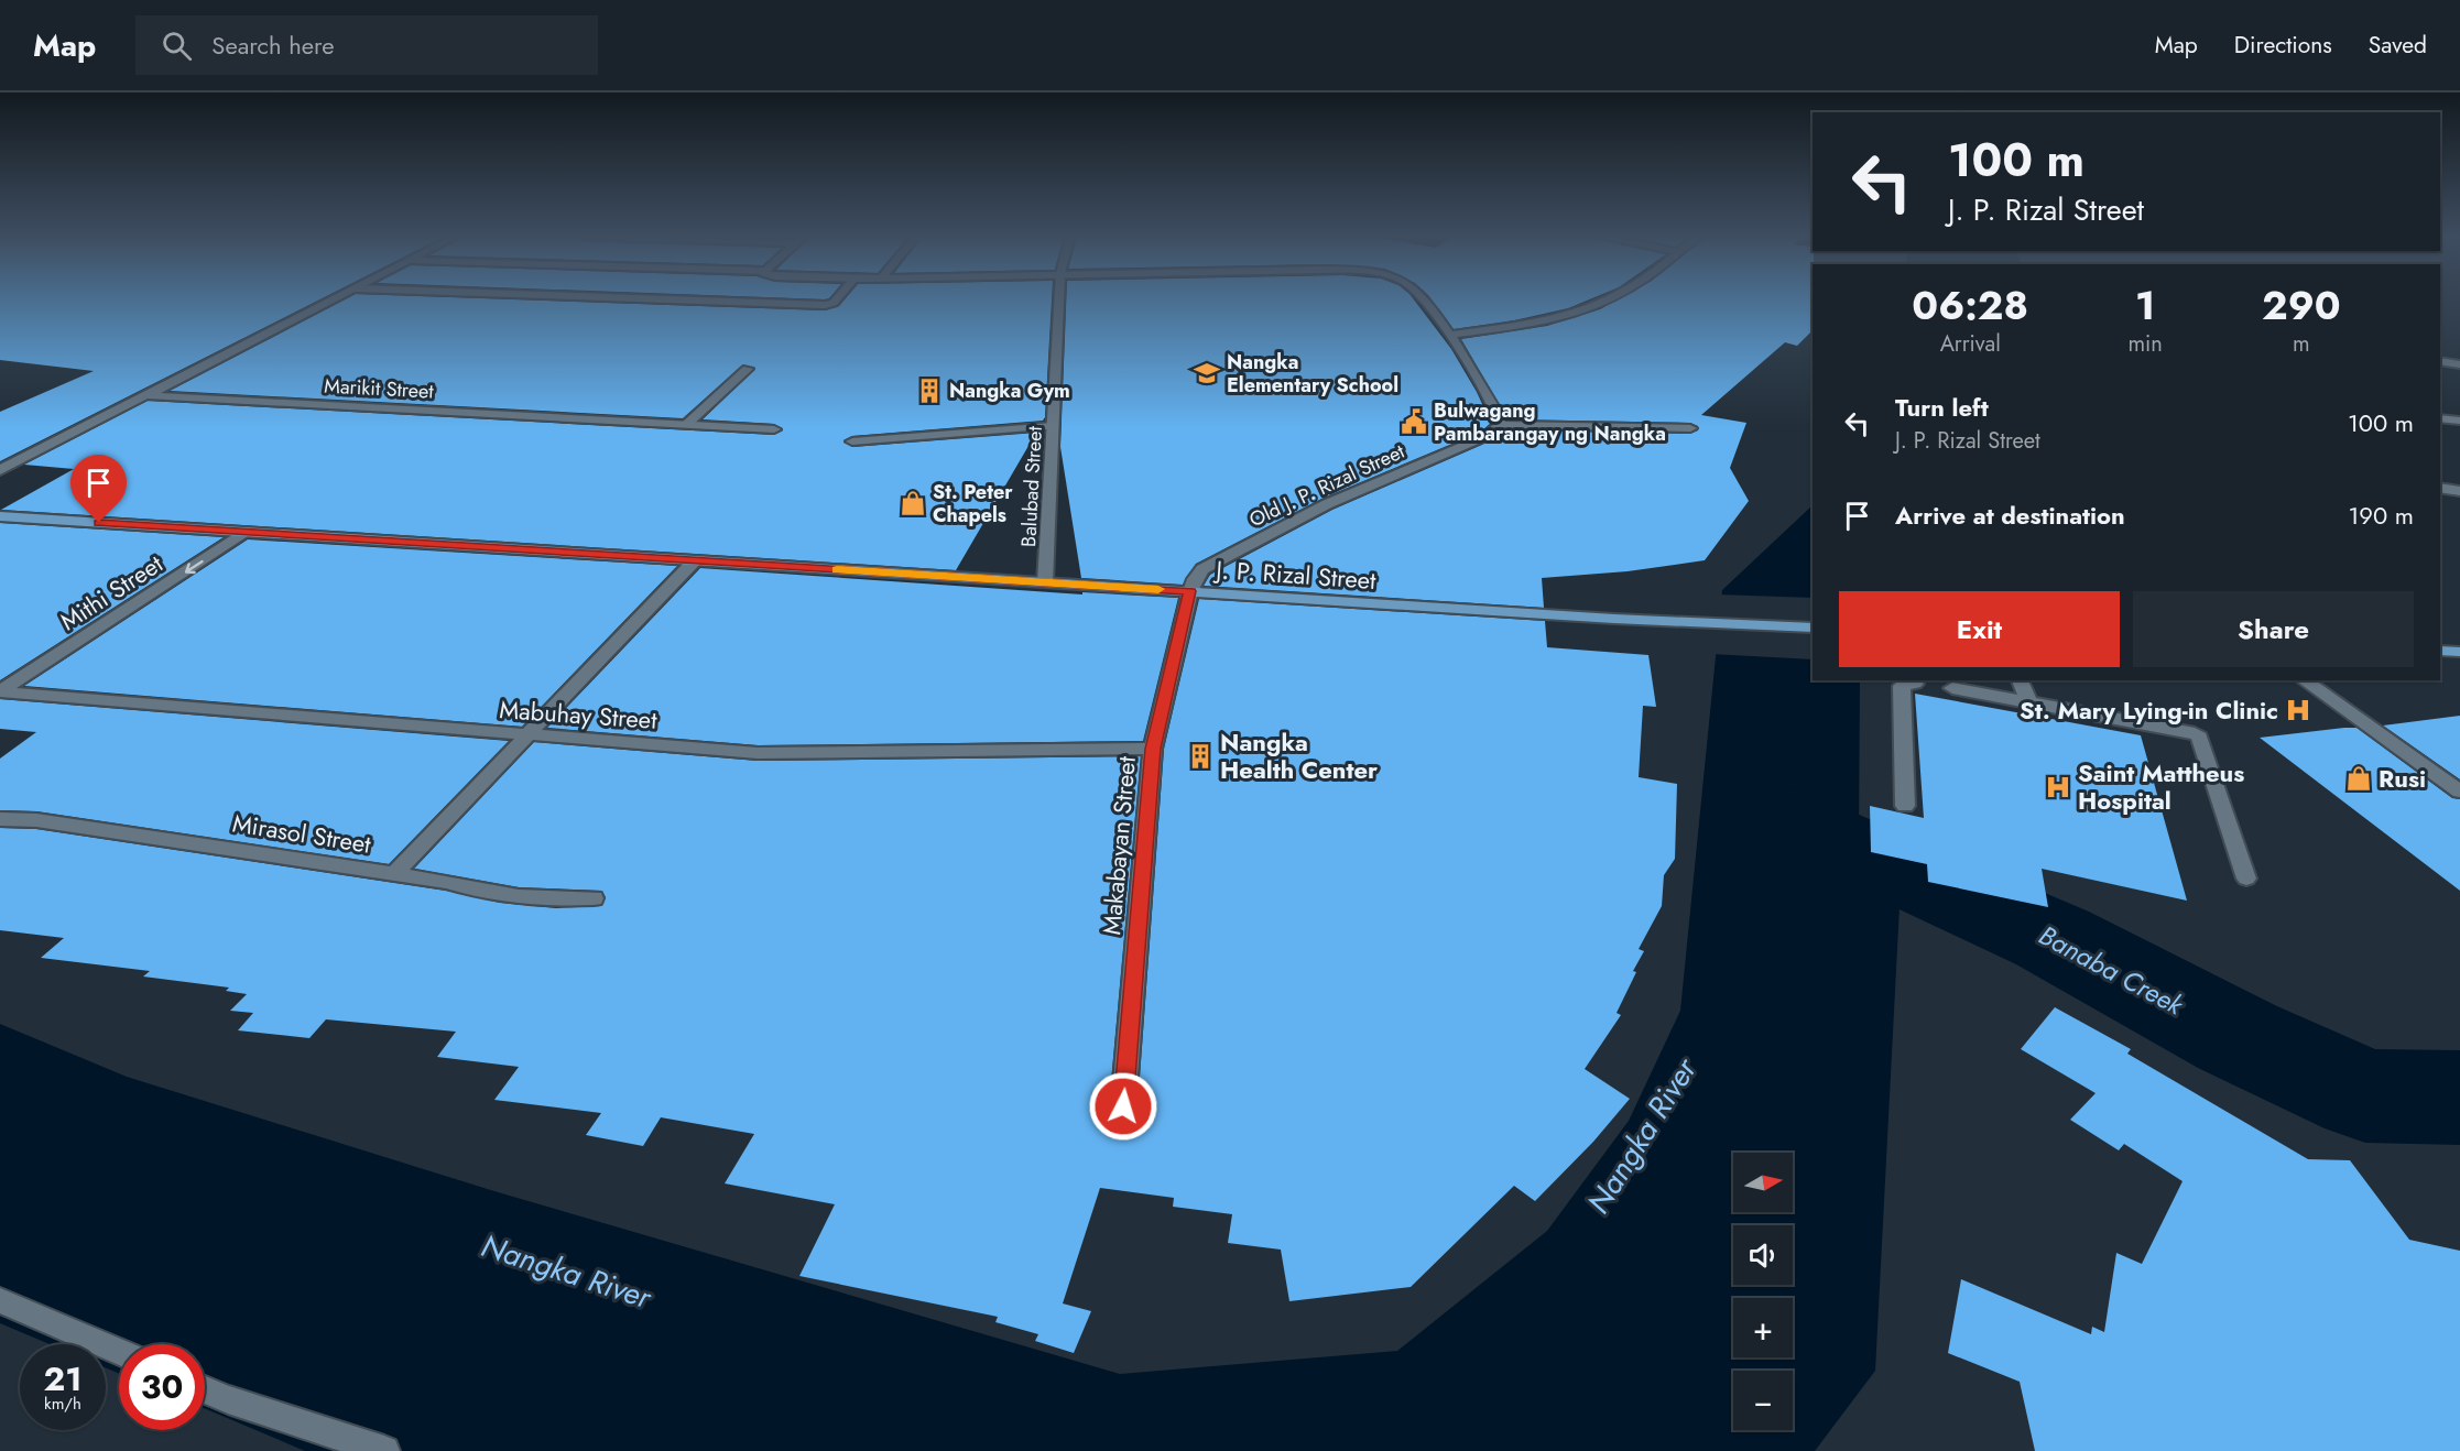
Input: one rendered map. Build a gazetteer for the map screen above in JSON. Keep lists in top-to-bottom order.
{
  "streets": {
    "main road": ["J. P. Rizal Street"],
    "street": [
      "Marikit Street",
      "Old J. P. Rizal Street",
      "Balubad Street",
      "Mithi Street",
      "Mabuhay Street",
      "Mirasol Street",
      "Makabayan Street"
    ]
  },
  "crossings": [
    ["Old J. P. Rizal Street", "J. P. Rizal Street"],
    ["Old J. P. Rizal Street", "Makabayan Street"],
    ["Balubad Street", "J. P. Rizal Street"],
    ["J. P. Rizal Street", "Mithi Street"],
    ["J. P. Rizal Street", "Makabayan Street"],
    ["Mithi Street", "Mabuhay Street"],
    ["Mabuhay Street", "Makabayan Street"]
  ],
  "one_way": ["Mithi Street"],
  "water": ["Banaba Creek", "Nangka River"],
  "places": {
    "school or university": ["Nangka Elementary School"],
    "building": ["Nangka Gym", "Nangka Health Center"],
    "public building": ["Bulwagang Pambarangay ng Nangka"],
    "shop": ["St. Peter Chapels", "Rusi"],
    "hospital": ["St. Mary Lying-in Clinic", "Saint Mattheus Hospital"]
  },
  "north": "right",
  "page": {
    "header": "Map",
    "search": "Search here",
    "nav": ["Map", "Directions", "Saved"],
    "turn": ["100 m", "J. P. Rizal Street"],
    "eta": [
      "06:28",
      "Arrival",
      "1",
      "min",
      "290",
      "m"
    ],
    "list": [
      {
        "name": "Turn left",
        "note": "J. P. Rizal Street",
        "value": "100 m"
      },
      {
        "name": "Arrive at destination",
        "value": "190 m"
      }
    ],
    "buttons": ["Exit", "Share"],
    "map_buttons": ["+", "−"],
    "speed": "21 km/h",
    "limit": "30"
  }
}
